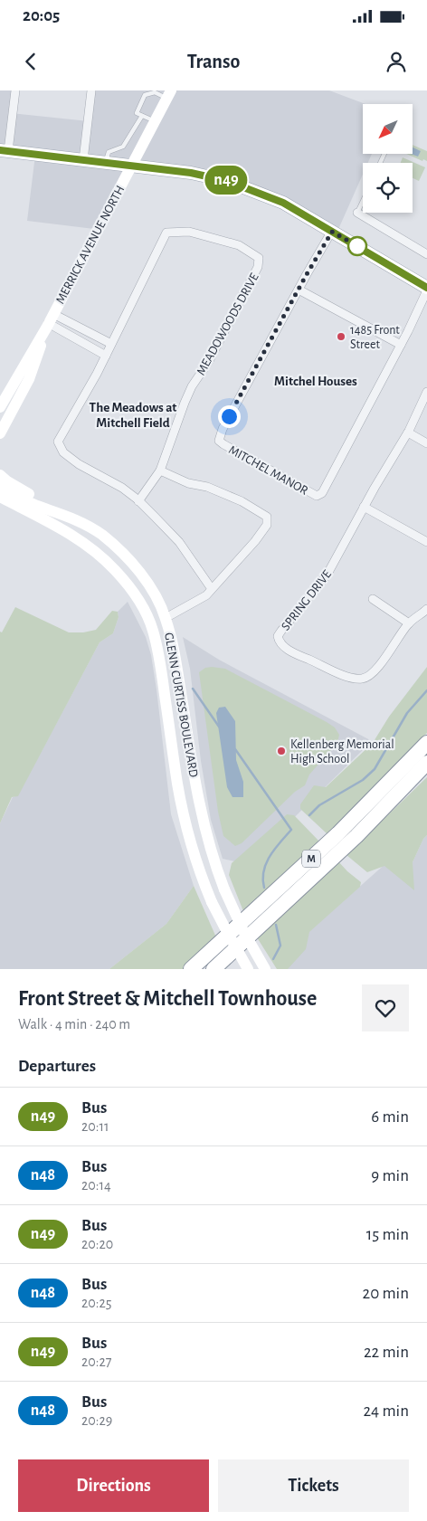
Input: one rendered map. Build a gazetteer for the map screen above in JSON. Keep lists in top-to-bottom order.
{
  "streets": {
    "highway": ["M"],
    "main road": ["MERRICK AVENUE NORTH", "GLENN CURTISS BOULEVARD"],
    "street": ["MEADOWOODS DRIVE", "MITCHEL MANOR", "SPRING DRIVE"]
  },
  "districts": ["Mitchel Houses", "The Meadows at Mitchell Field"],
  "places": ["1485 Front Street", "Kellenberg Memorial High School"],
  "lines": ["bus line n49"],
  "north": "bottom left",
  "page": {
    "status": "20:05",
    "header": "Transo",
    "on_map": "n49",
    "heading": [
      ["Front Street & Mitchell Townhouse", "Walk · 4 min · 240 m"],
      "Departures"
    ],
    "list": [
      {
        "mark": "n49",
        "name": "Bus",
        "note": "20:11",
        "value": "6 min"
      },
      {
        "mark": "n48",
        "name": "Bus",
        "note": "20:14",
        "value": "9 min"
      },
      {
        "mark": "n49",
        "name": "Bus",
        "note": "20:20",
        "value": "15 min"
      },
      {
        "mark": "n48",
        "name": "Bus",
        "note": "20:25",
        "value": "20 min"
      },
      {
        "mark": "n49",
        "name": "Bus",
        "note": "20:27",
        "value": "22 min"
      },
      {
        "mark": "n48",
        "name": "Bus",
        "note": "20:29",
        "value": "24 min"
      }
    ],
    "buttons": ["Directions", "Tickets"]
  }
}
